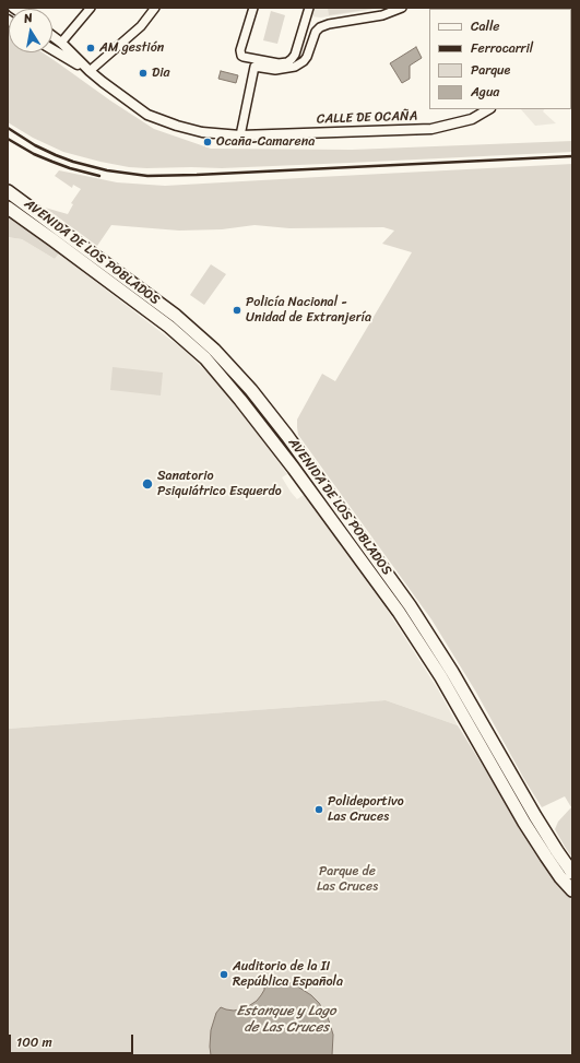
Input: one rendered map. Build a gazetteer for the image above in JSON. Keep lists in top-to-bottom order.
{
  "streets": {
    "main road": ["AVENIDA DE LOS POBLADOS"],
    "street": ["CALLE DE OCAÑA"]
  },
  "water": ["Estanque y Lago de Las Cruces"],
  "parks": ["Parque de Las Cruces"],
  "places": [
    "AM gestión",
    "Dia",
    "Ocaña-Camarena",
    "Policía Nacional - Unidad de Extranjería",
    "Sanatorio Psiquiátrico Esquerdo",
    "Polideportivo Las Cruces",
    "Auditorio de la II República Española"
  ],
  "legend": [
    "Calle",
    "Ferrocarril",
    "Parque",
    "Agua"
  ],
  "scale_bar": "100 m",
  "north": "top"
}
